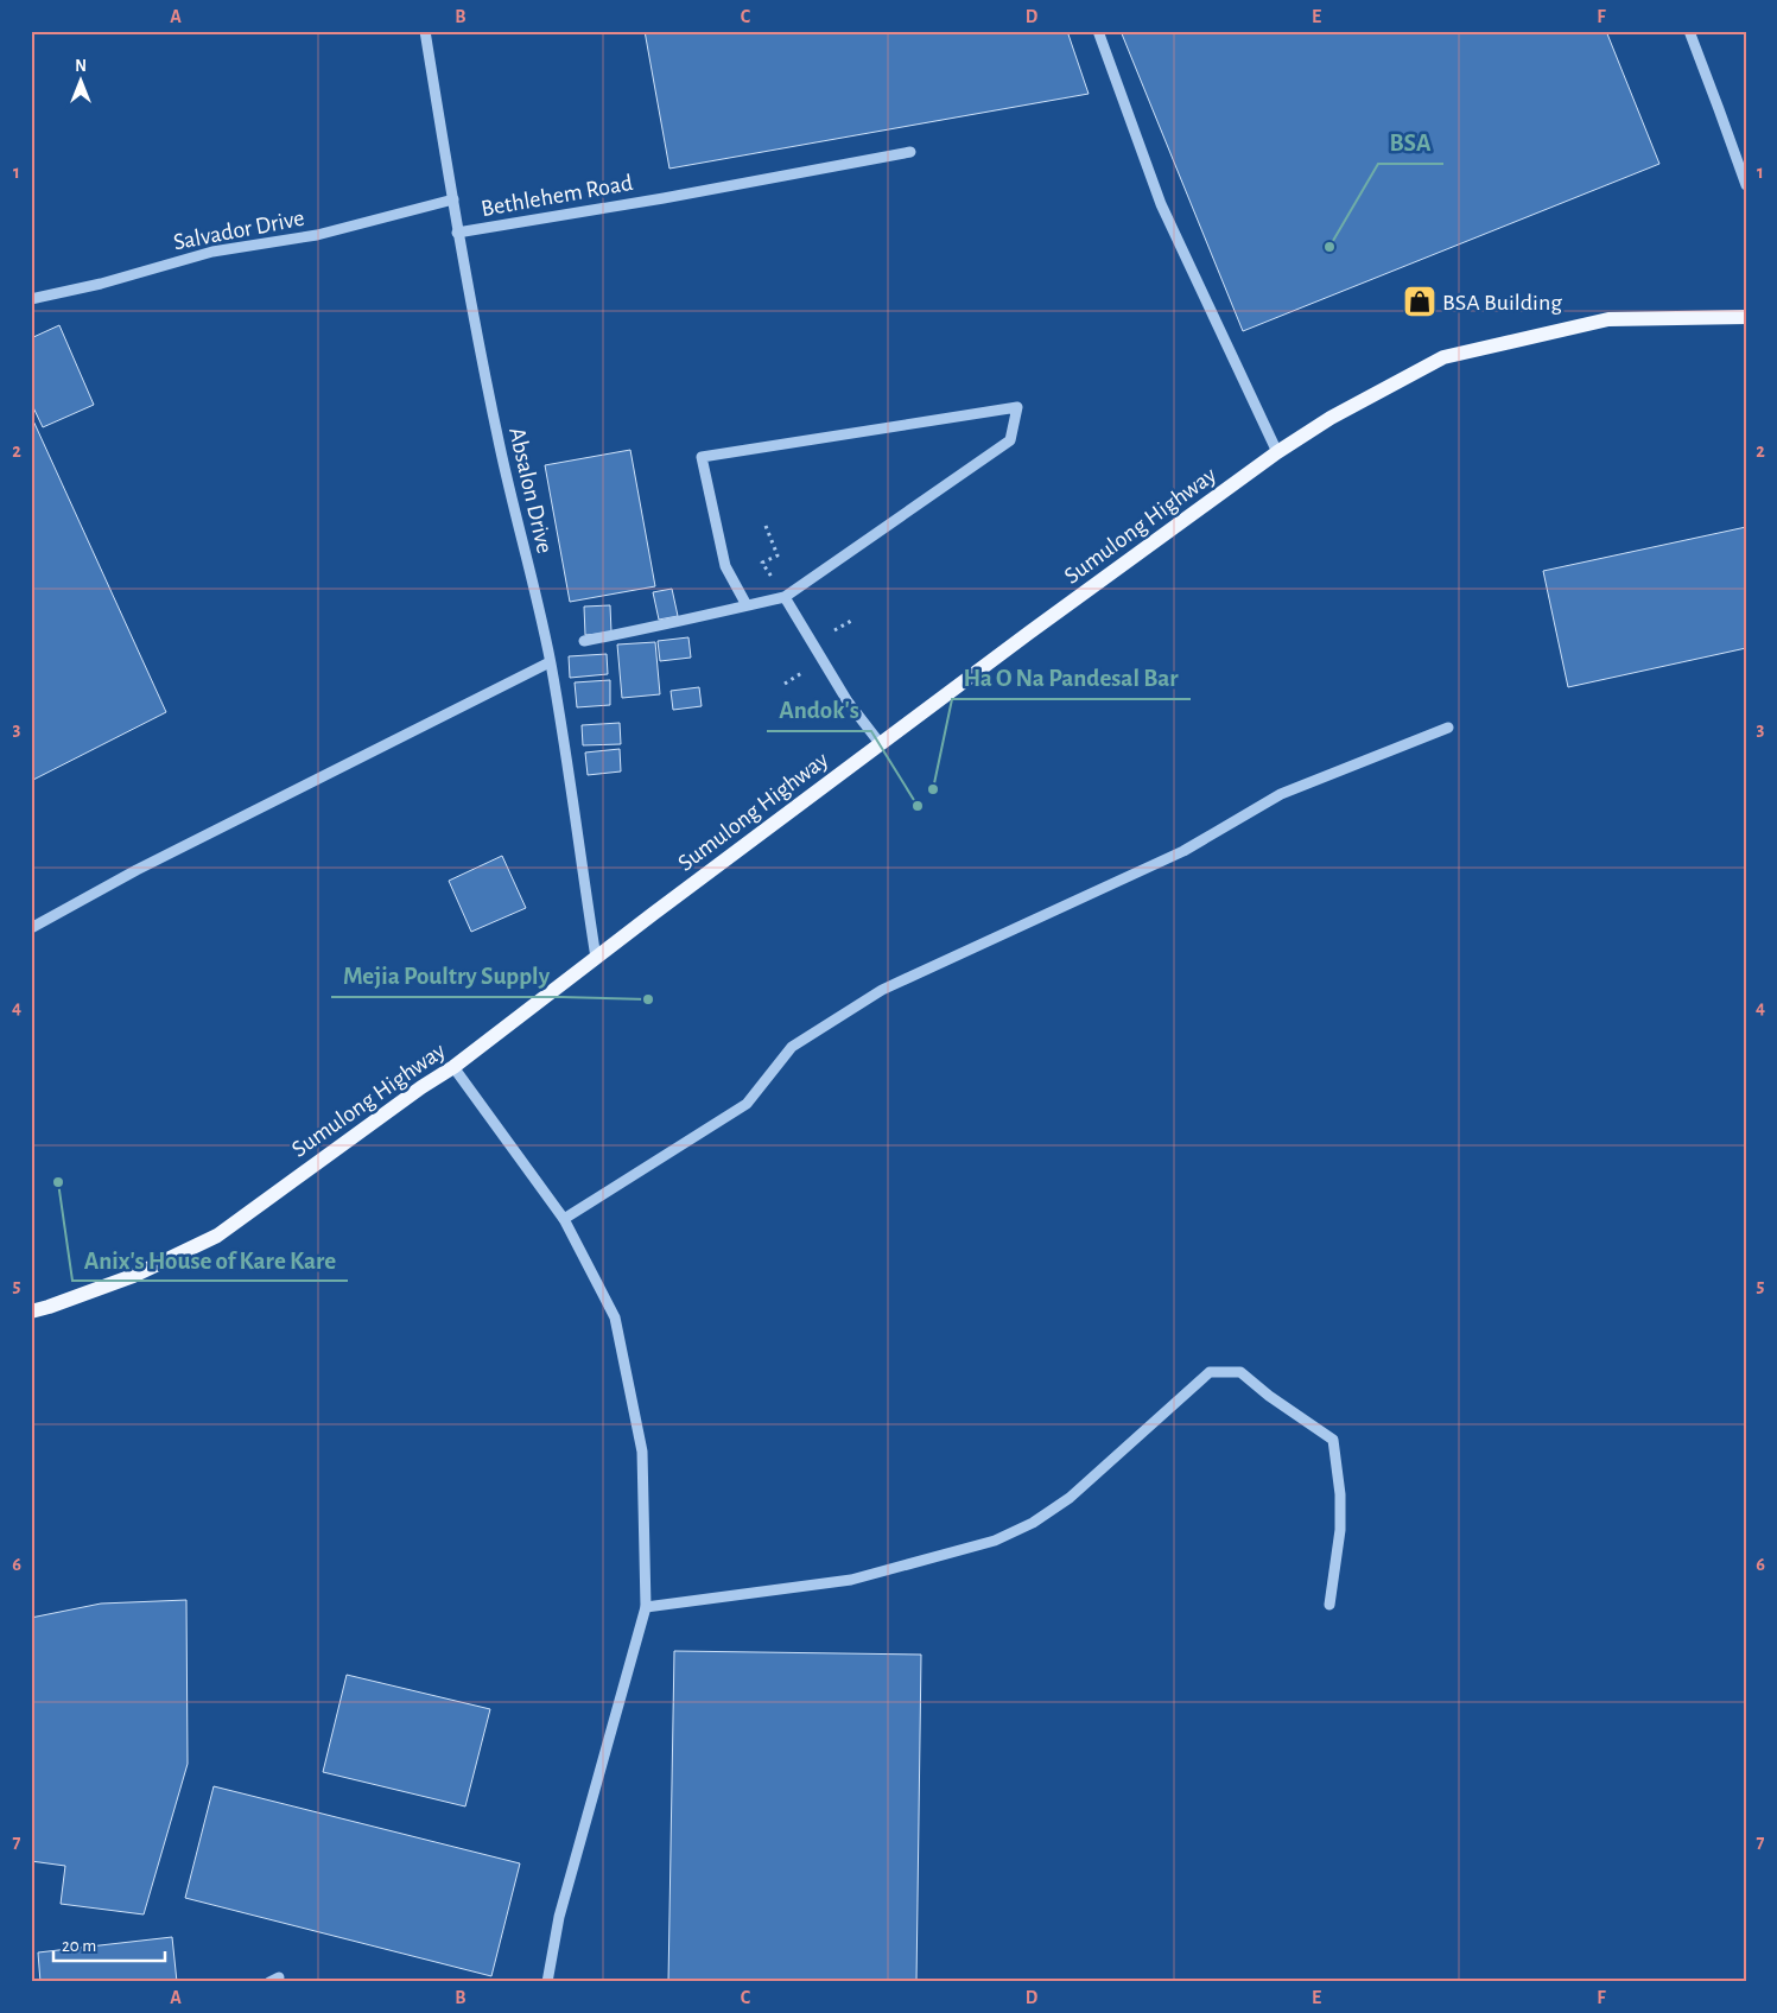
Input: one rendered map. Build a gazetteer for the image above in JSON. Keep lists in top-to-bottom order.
{
  "streets": {
    "main road": ["Sumulong Highway"],
    "street": ["Bethlehem Road", "Salvador Drive", "Absalon Drive"]
  },
  "crossings": [
    ["Bethlehem Road", "Absalon Drive"],
    ["Salvador Drive", "Absalon Drive"],
    ["Absalon Drive", "Sumulong Highway"]
  ],
  "places": {
    "other": [
      "BSA",
      "Ha O Na Pandesal Bar",
      "Andok's",
      "Mejia Poultry Supply",
      "Anix's House of Kare Kare"
    ],
    "shop": ["BSA Building"]
  },
  "scale_bar": "20 m",
  "north": "top",
  "grid": {
    "columns": [
      "A",
      "B",
      "C",
      "D",
      "E",
      "F"
    ],
    "rows": [
      "1",
      "2",
      "3",
      "4",
      "5",
      "6",
      "7"
    ]
  }
}
